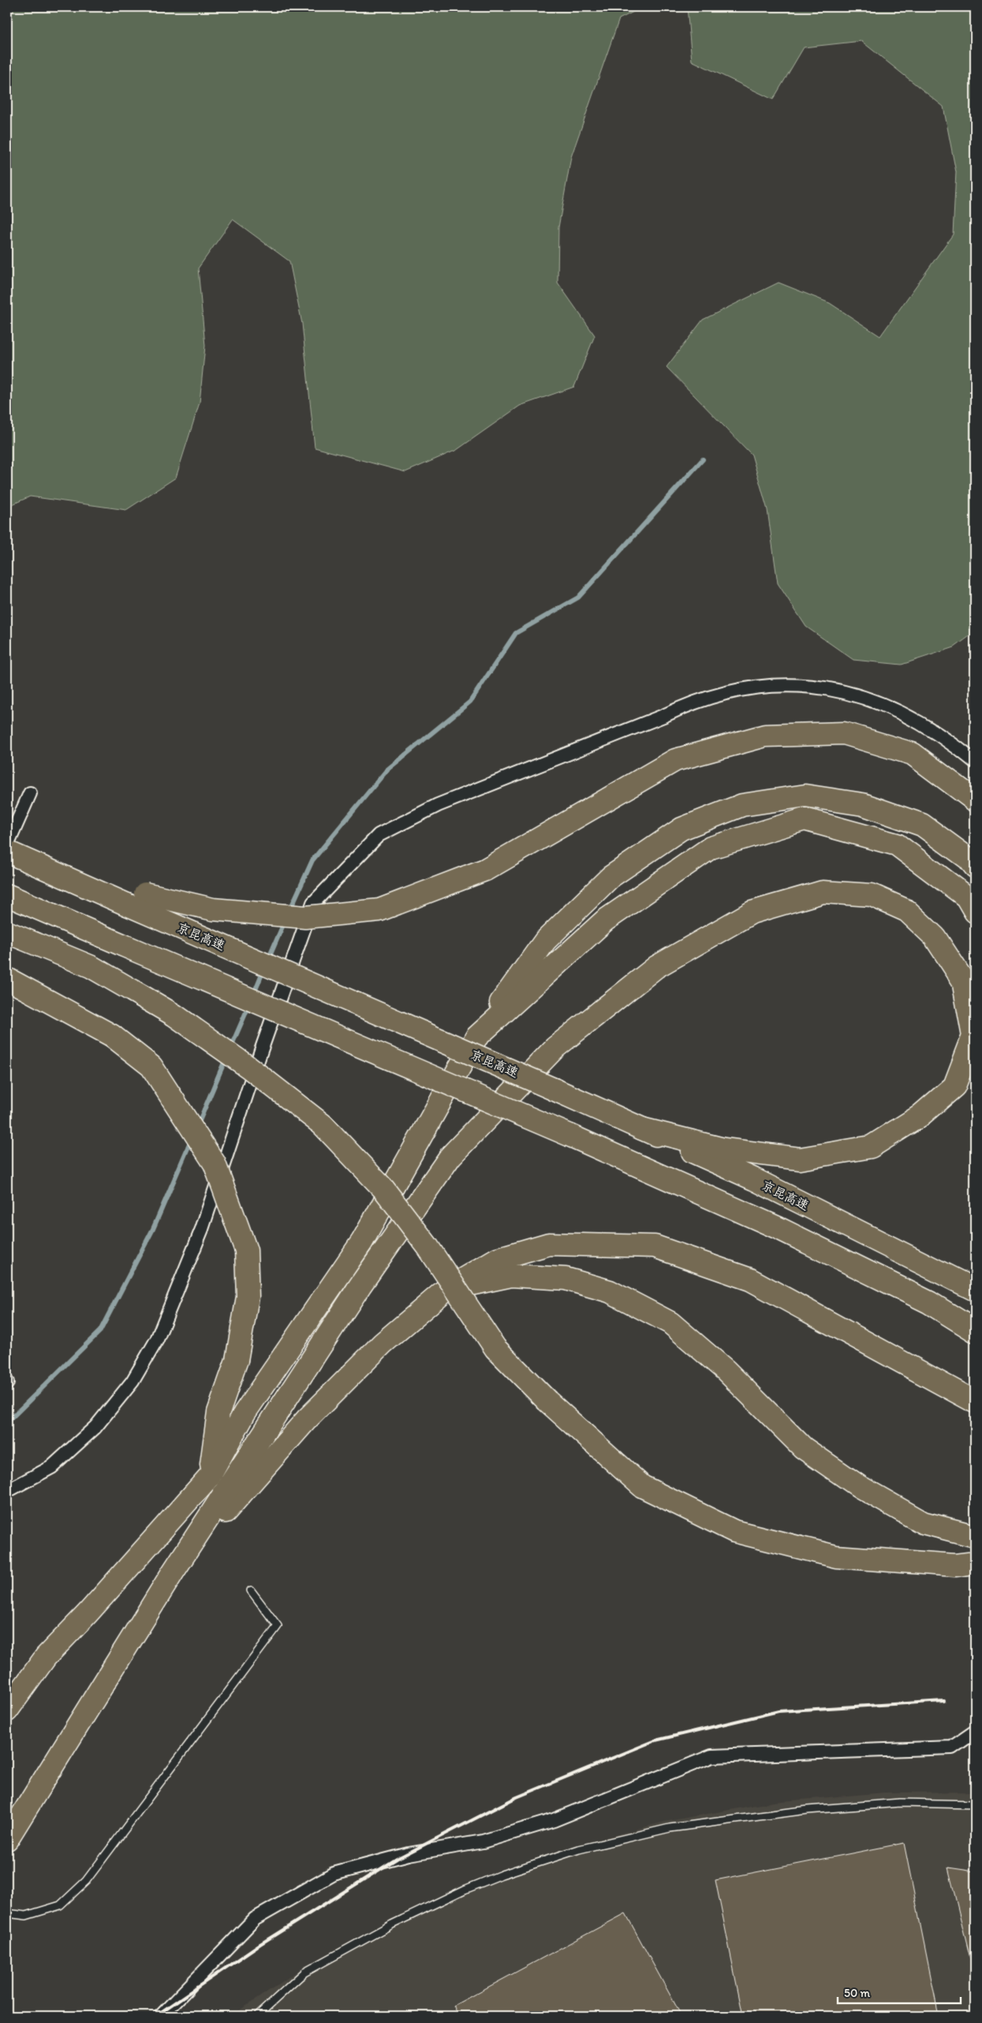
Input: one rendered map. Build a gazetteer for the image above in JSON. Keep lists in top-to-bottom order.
{
  "streets": {
    "highway": ["京昆高速"]
  },
  "scale_bar": "50 m"
}
